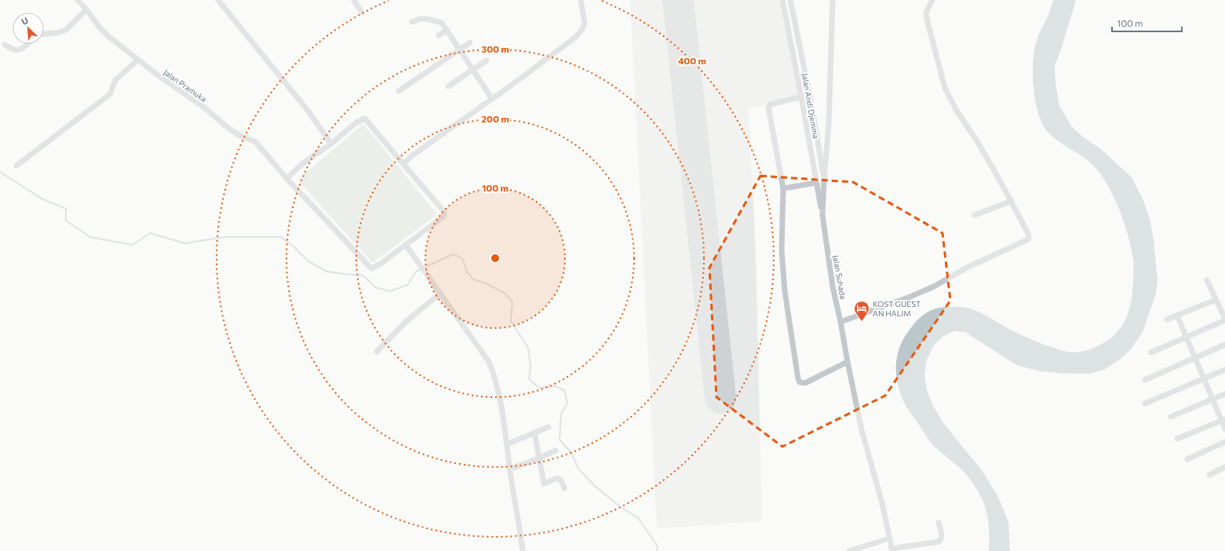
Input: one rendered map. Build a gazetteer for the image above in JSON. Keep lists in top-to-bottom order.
{
  "streets": {
    "street": ["Jalan Pramuka", "Jalan Andi Djemma", "Jalan Suhada"]
  },
  "crossings": [
    ["Jalan Andi Djemma", "Jalan Suhada"]
  ],
  "places": {
    "hotel": ["KOST GUEST AN HALIM"]
  },
  "scale_bar": "100 m",
  "north": "top left",
  "rings": [
    "300 m",
    "400 m",
    "200 m",
    "100 m"
  ]
}
